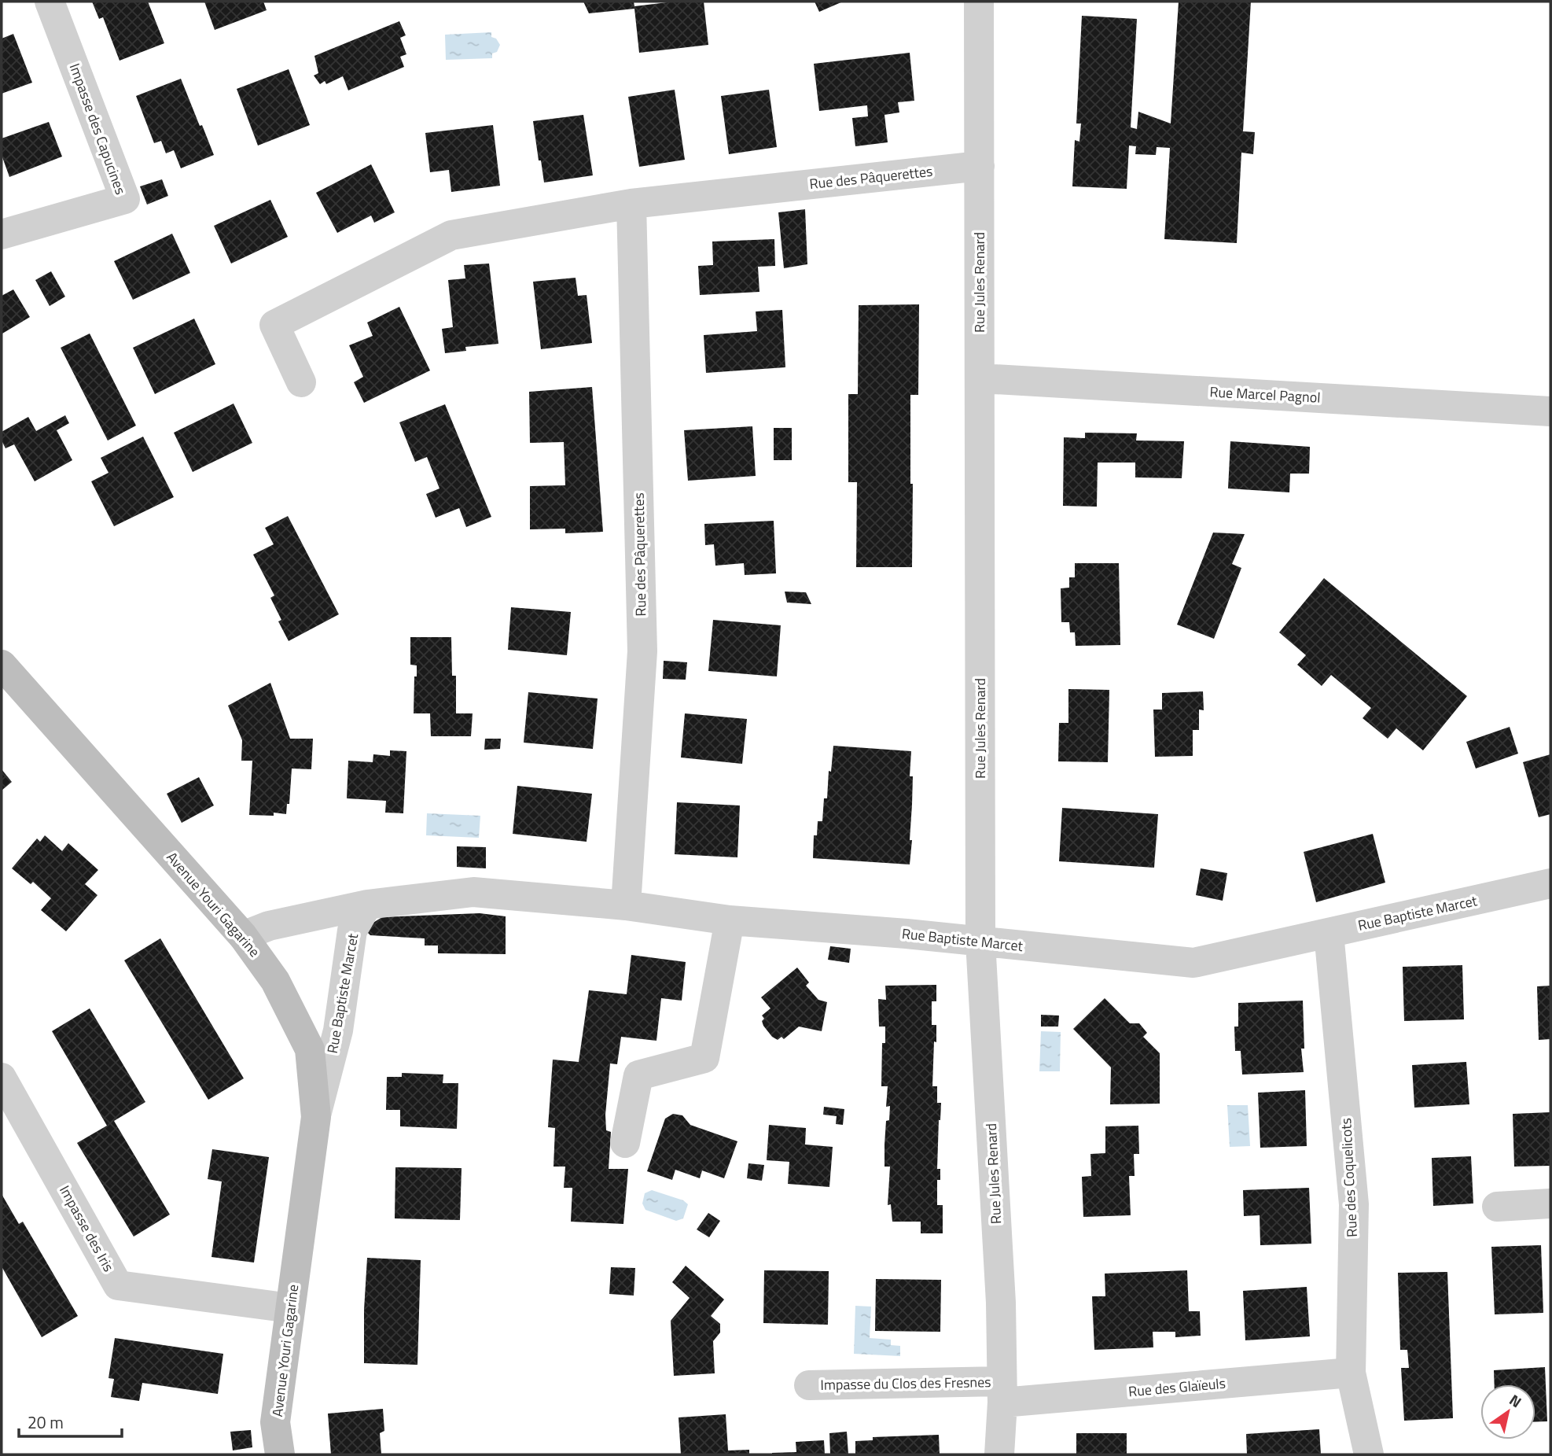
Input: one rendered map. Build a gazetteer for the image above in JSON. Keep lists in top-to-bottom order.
{
  "streets": {
    "street": [
      "Impasse des Capucines",
      "Rue des Pâquerettes",
      "Rue Jules Renard",
      "Rue Marcel Pagnol",
      "Avenue Youri Gagarine",
      "Rue Baptiste Marcet",
      "Rue des Coquelicots",
      "Impasse des Iris",
      "Impasse du Clos des Fresnes",
      "Rue des Glaïeuls"
    ]
  },
  "crossings": [
    ["Rue des Pâquerettes", "Rue Jules Renard"],
    ["Rue des Pâquerettes", "Rue Baptiste Marcet"],
    ["Rue Jules Renard", "Rue Marcel Pagnol"],
    ["Rue Jules Renard", "Rue Baptiste Marcet"],
    ["Rue Jules Renard", "Impasse du Clos des Fresnes"],
    ["Rue Jules Renard", "Rue des Glaïeuls"],
    ["Avenue Youri Gagarine", "Rue Baptiste Marcet"],
    ["Avenue Youri Gagarine", "Impasse des Iris"],
    ["Rue Baptiste Marcet", "Rue des Coquelicots"],
    ["Rue des Coquelicots", "Rue des Glaïeuls"],
    ["Impasse du Clos des Fresnes", "Rue des Glaïeuls"]
  ],
  "scale_bar": "20 m",
  "north": "top right"
}
